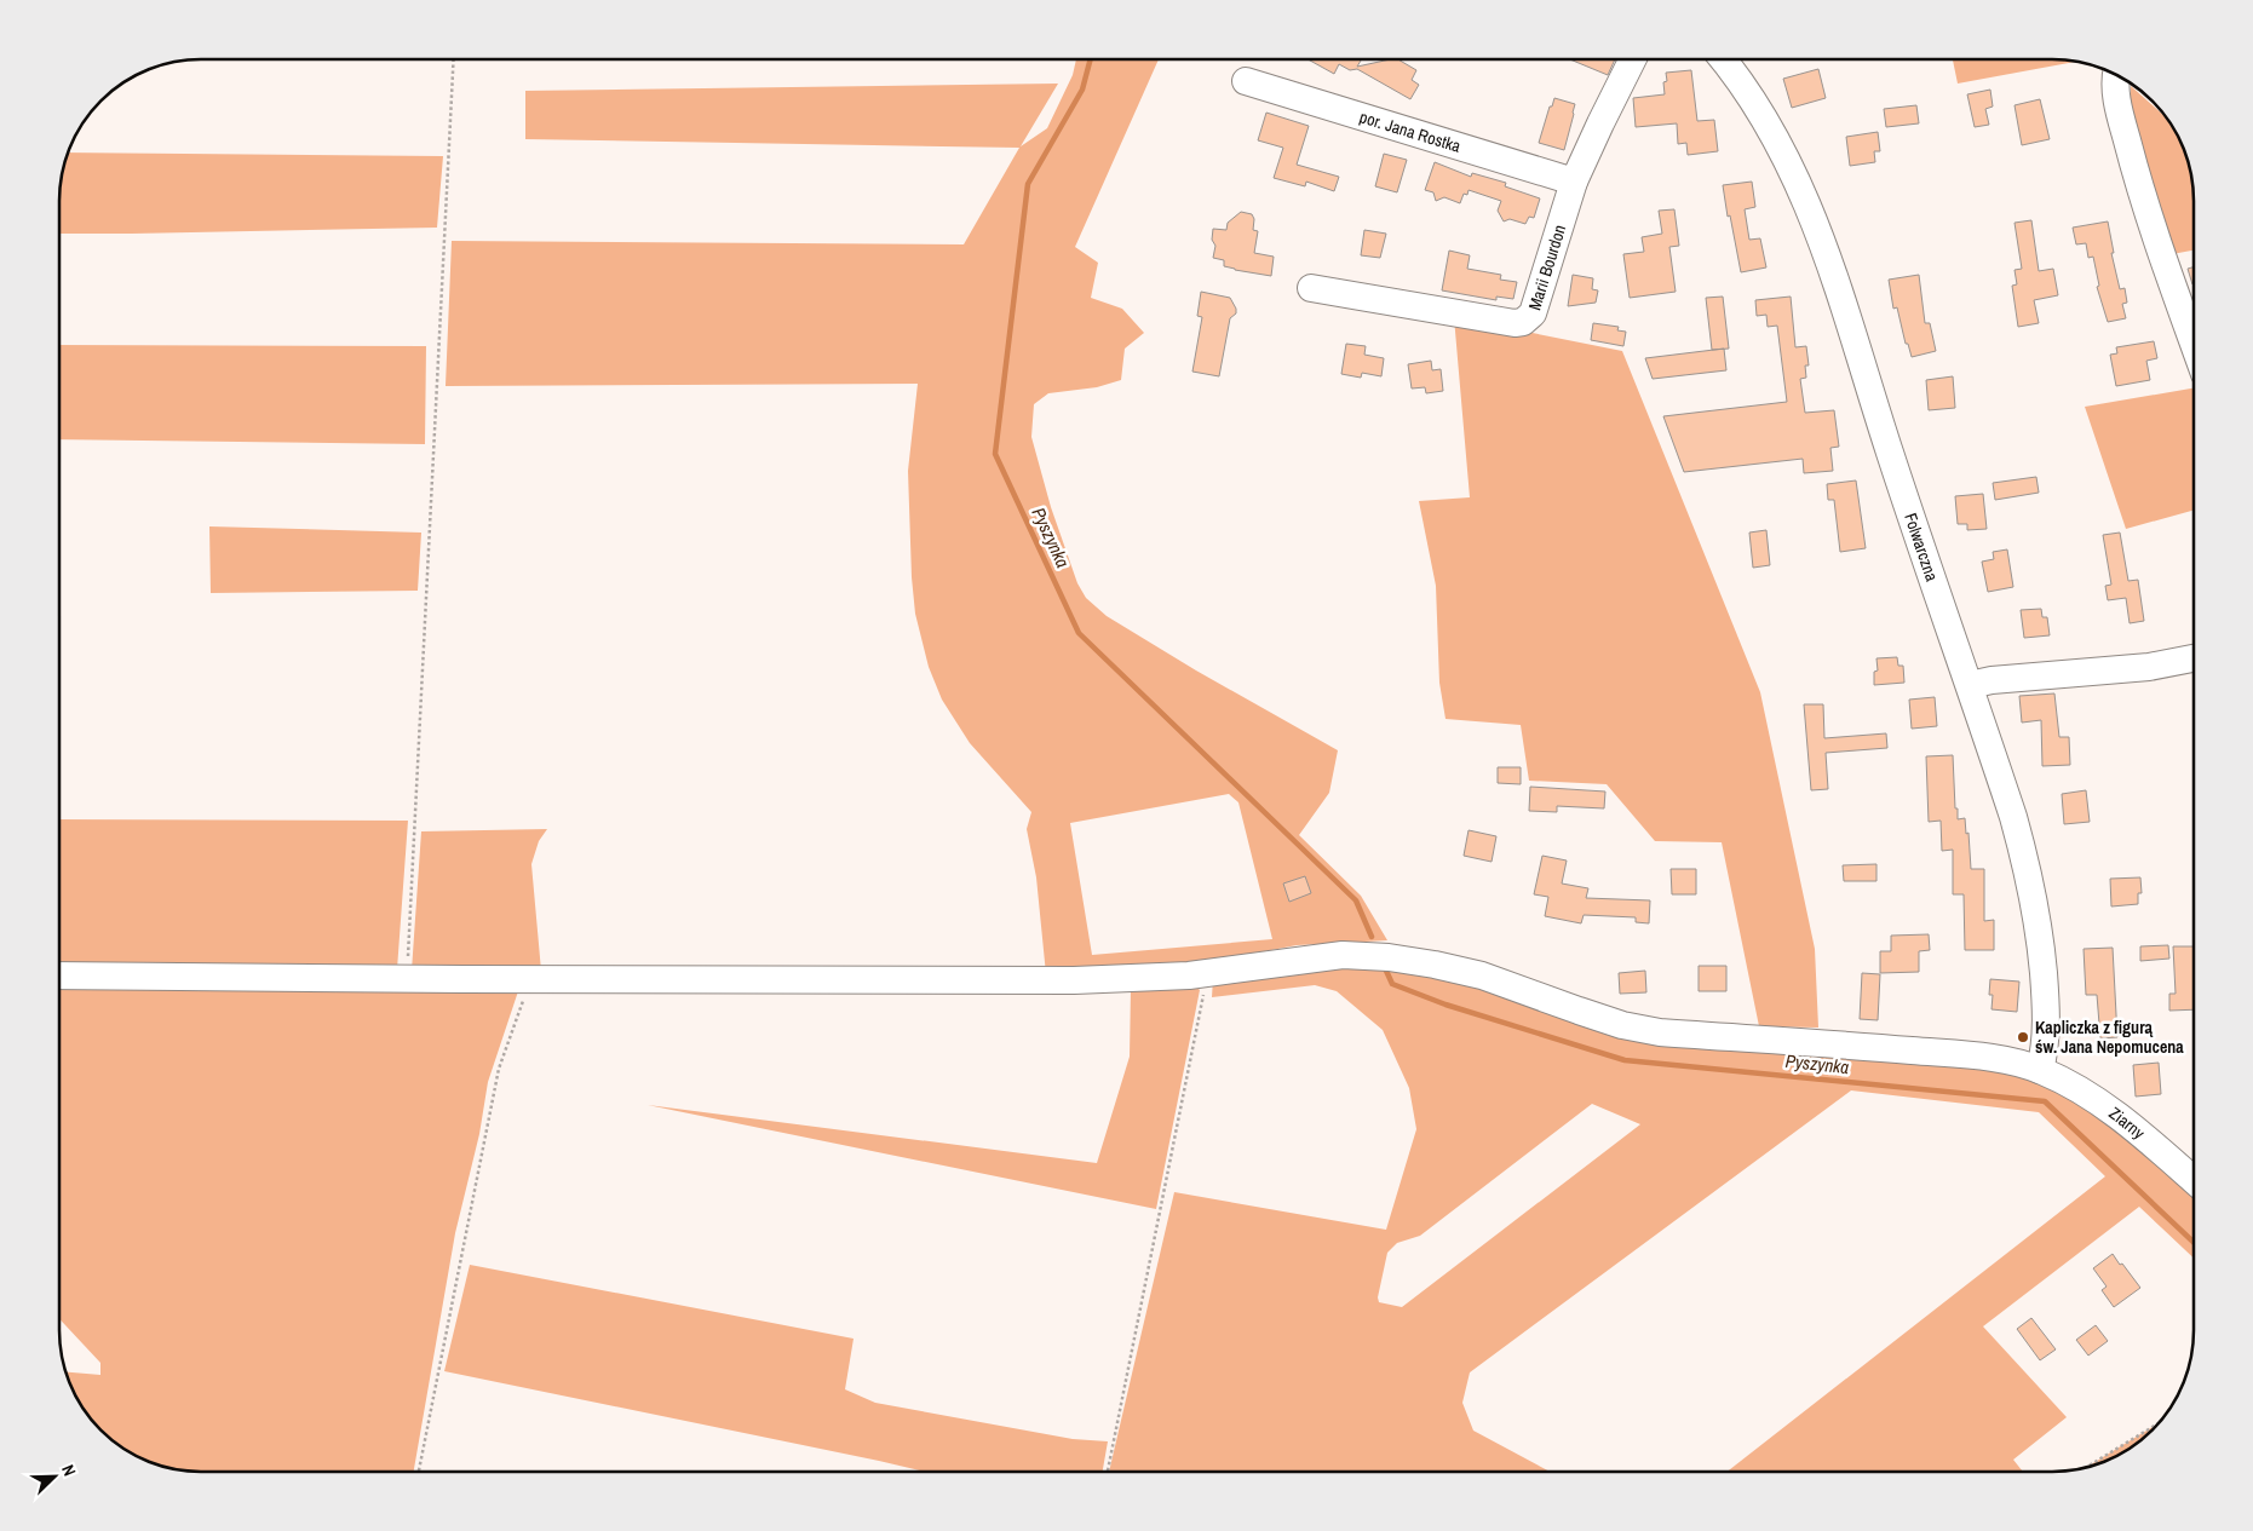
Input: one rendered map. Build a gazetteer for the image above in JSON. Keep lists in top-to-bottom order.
{
  "streets": {
    "street": [
      "por. Jana Rostka",
      "Marii Bourdon",
      "Folwarczna",
      "Ziarny"
    ]
  },
  "crossings": [
    ["por. Jana Rostka", "Marii Bourdon"],
    ["Folwarczna", "Ziarny"]
  ],
  "water": ["Pyszynka"],
  "places": ["Kapliczka z figurą św. Jana Nepomucena"],
  "north": "top right"
}
